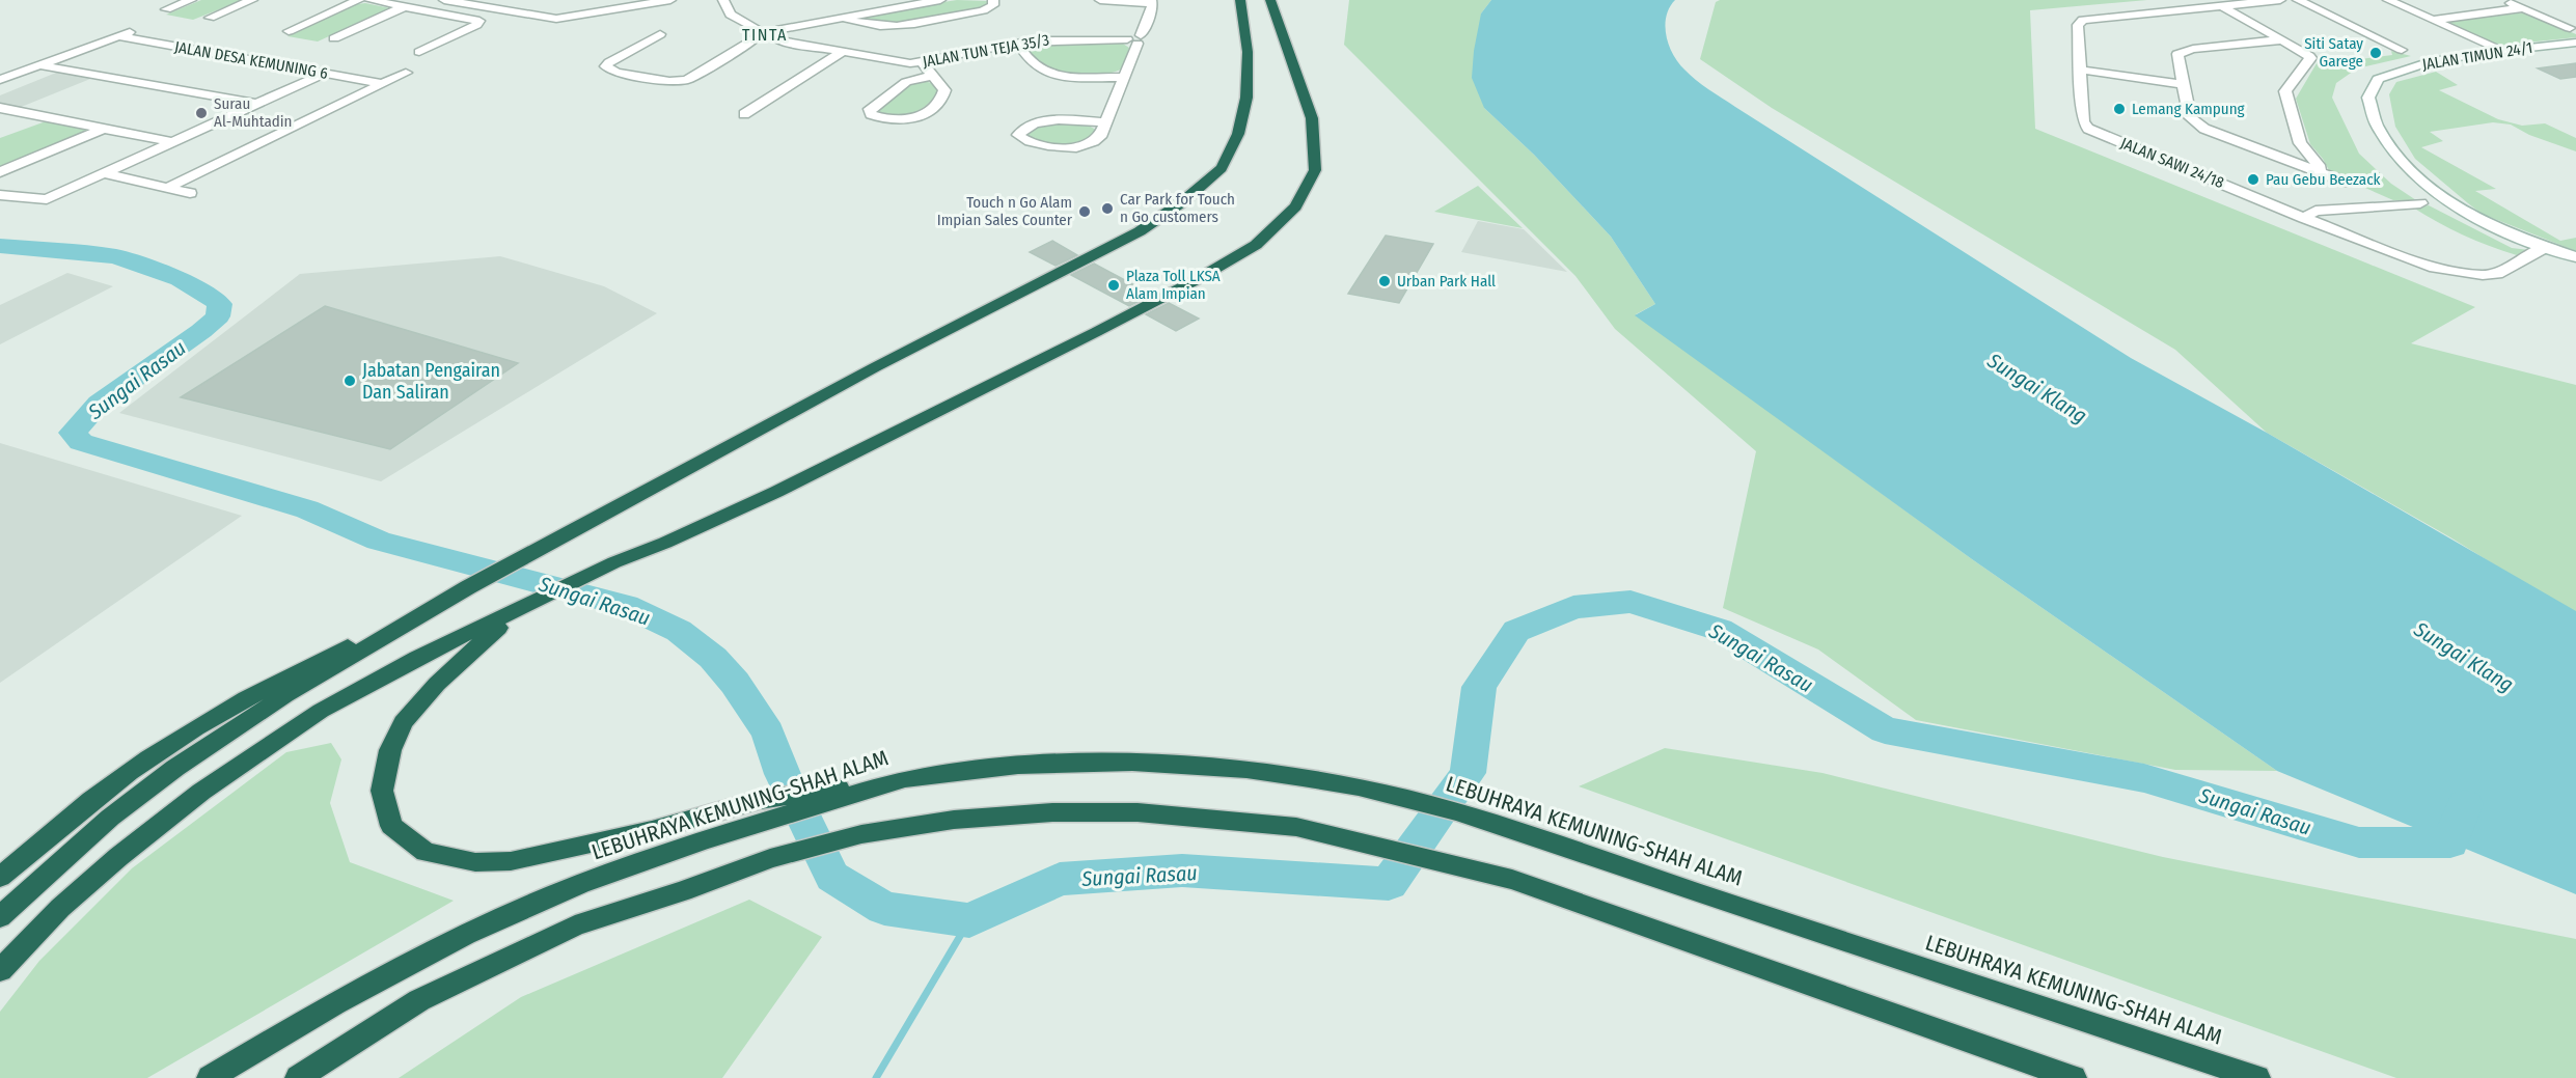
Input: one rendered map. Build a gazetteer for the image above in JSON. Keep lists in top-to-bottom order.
{
  "streets": {
    "highway": ["LEBUHRAYA KEMUNING-SHAH ALAM"],
    "street": [
      "JALAN TUN TEJA 35/3",
      "JALAN TIMUN 24/1",
      "JALAN DESA KEMUNING 6",
      "JALAN SAWI 24/18"
    ]
  },
  "crossings": [
    ["JALAN TIMUN 24/1", "JALAN SAWI 24/18"]
  ],
  "districts": ["TINTA"],
  "water": ["Sungai Rasau", "Sungai Klang"],
  "places": [
    "Siti Satay Garege",
    "Lemang Kampung",
    "Surau Al-Muhtadin",
    "Pau Gebu Beezack",
    "Car Park for Touch n Go customers",
    "Touch n Go Alam Impian Sales Counter",
    "Urban Park Hall",
    "Plaza Toll LKSA Alam Impian",
    "Jabatan Pengairan Dan Saliran"
  ]
}
